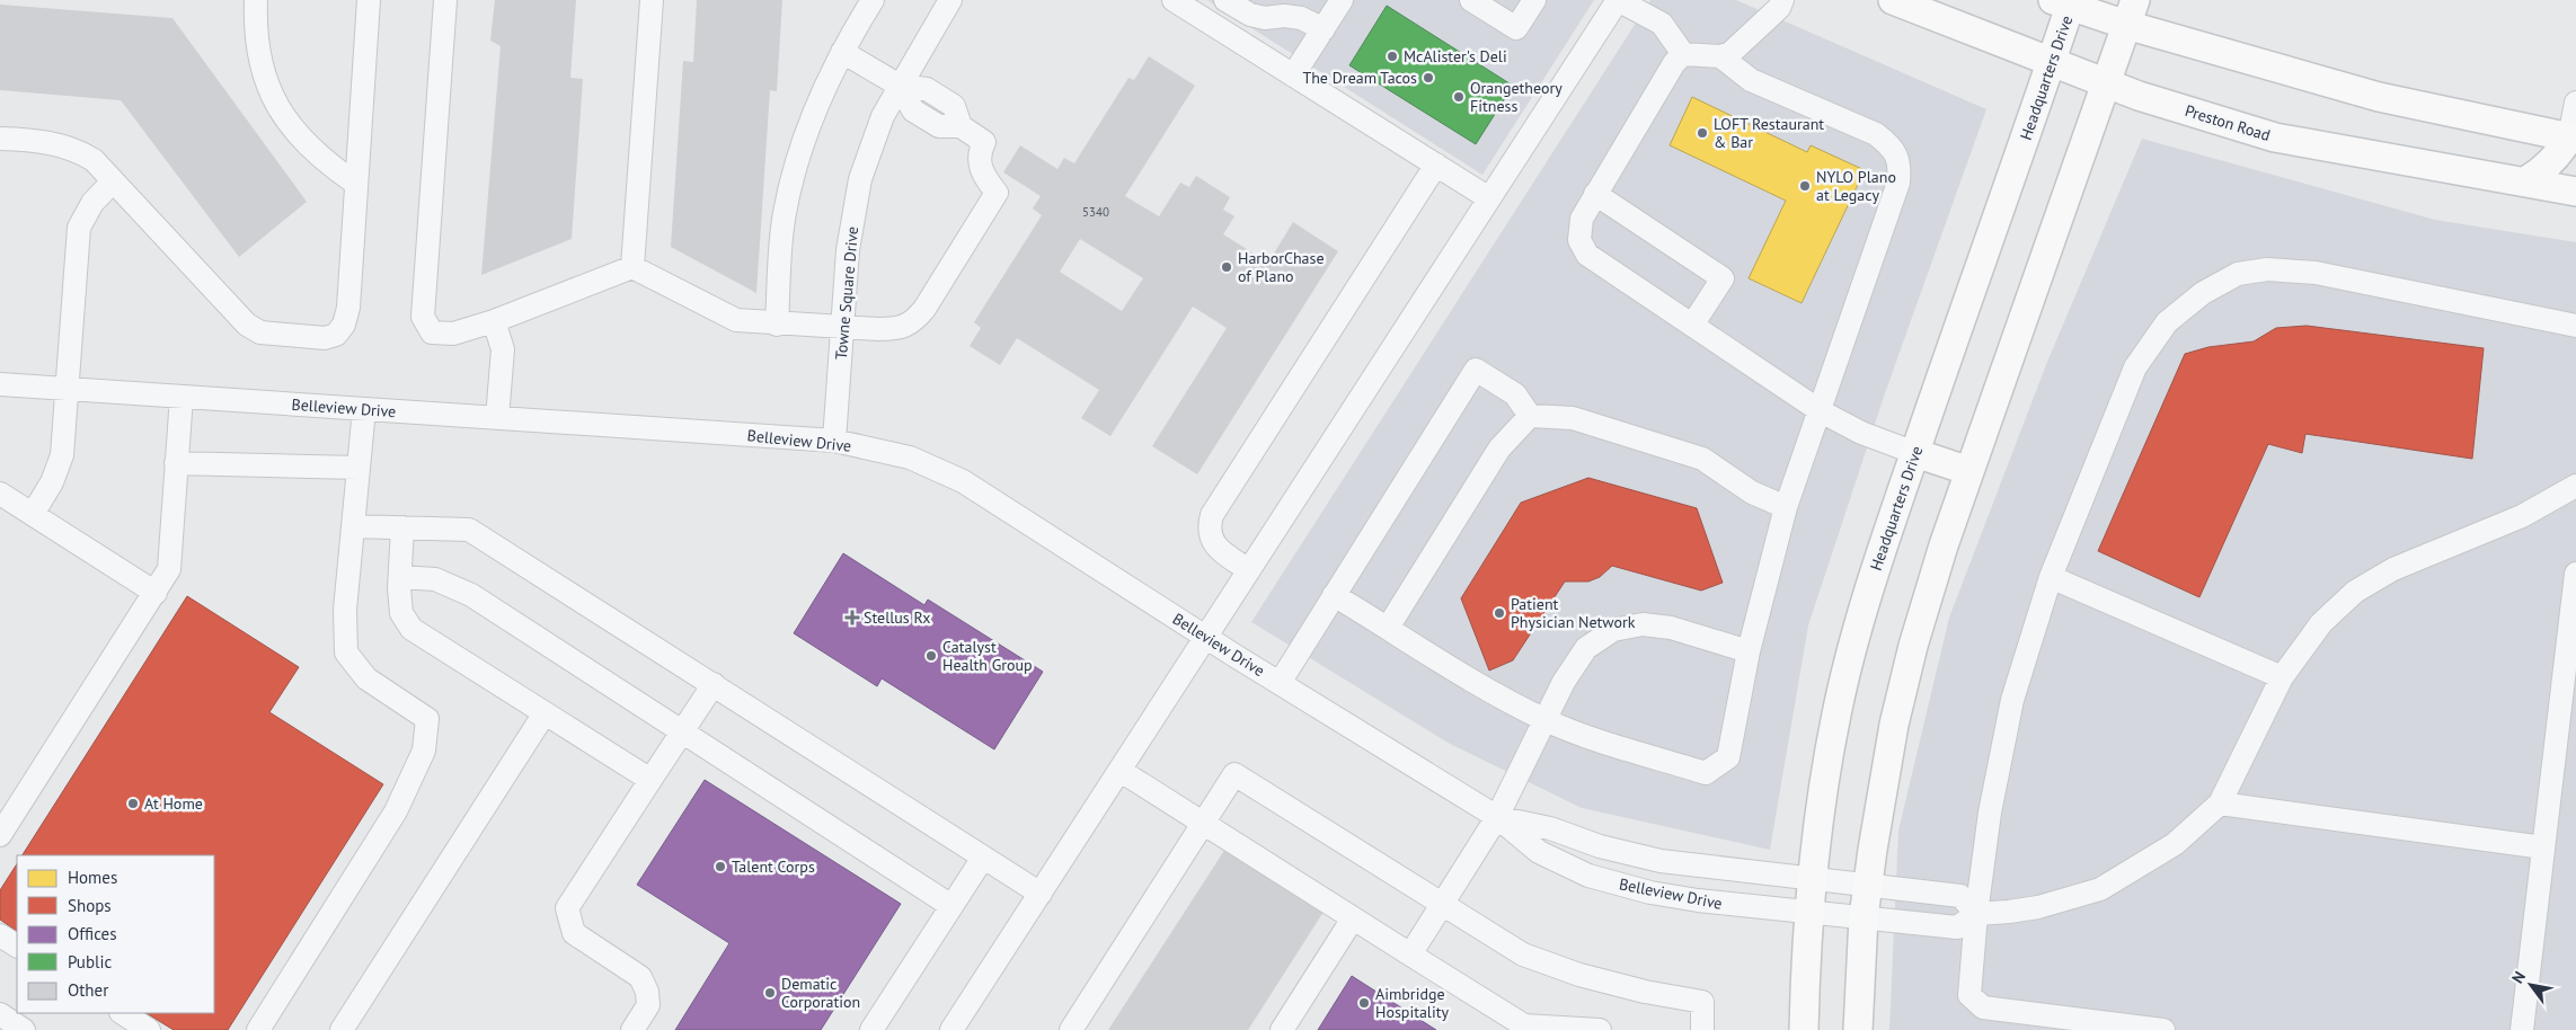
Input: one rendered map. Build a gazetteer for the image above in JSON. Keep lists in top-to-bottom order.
{
  "streets": {
    "main road": ["Headquarters Drive", "Preston Road"],
    "street": ["Towne Square Drive", "Belleview Drive"]
  },
  "crossings": [
    ["Headquarters Drive", "Preston Road"],
    ["Headquarters Drive", "Belleview Drive"],
    ["Towne Square Drive", "Belleview Drive"]
  ],
  "places": {
    "other": [
      "McAlister's Deli",
      "The Dream Tacos",
      "Orangetheory Fitness",
      "LOFT Restaurant & Bar",
      "NYLO Plano at Legacy",
      "HarborChase of Plano",
      "Patient Physician Network",
      "Catalyst Health Group",
      "At Home",
      "Talent Corps",
      "Dematic Corporation",
      "Aimbridge Hospitality"
    ],
    "health": ["Stellus Rx"]
  },
  "house_numbers": ["5340"],
  "legend": [
    "Homes",
    "Shops",
    "Offices",
    "Public",
    "Other"
  ],
  "north": "top left"
}
